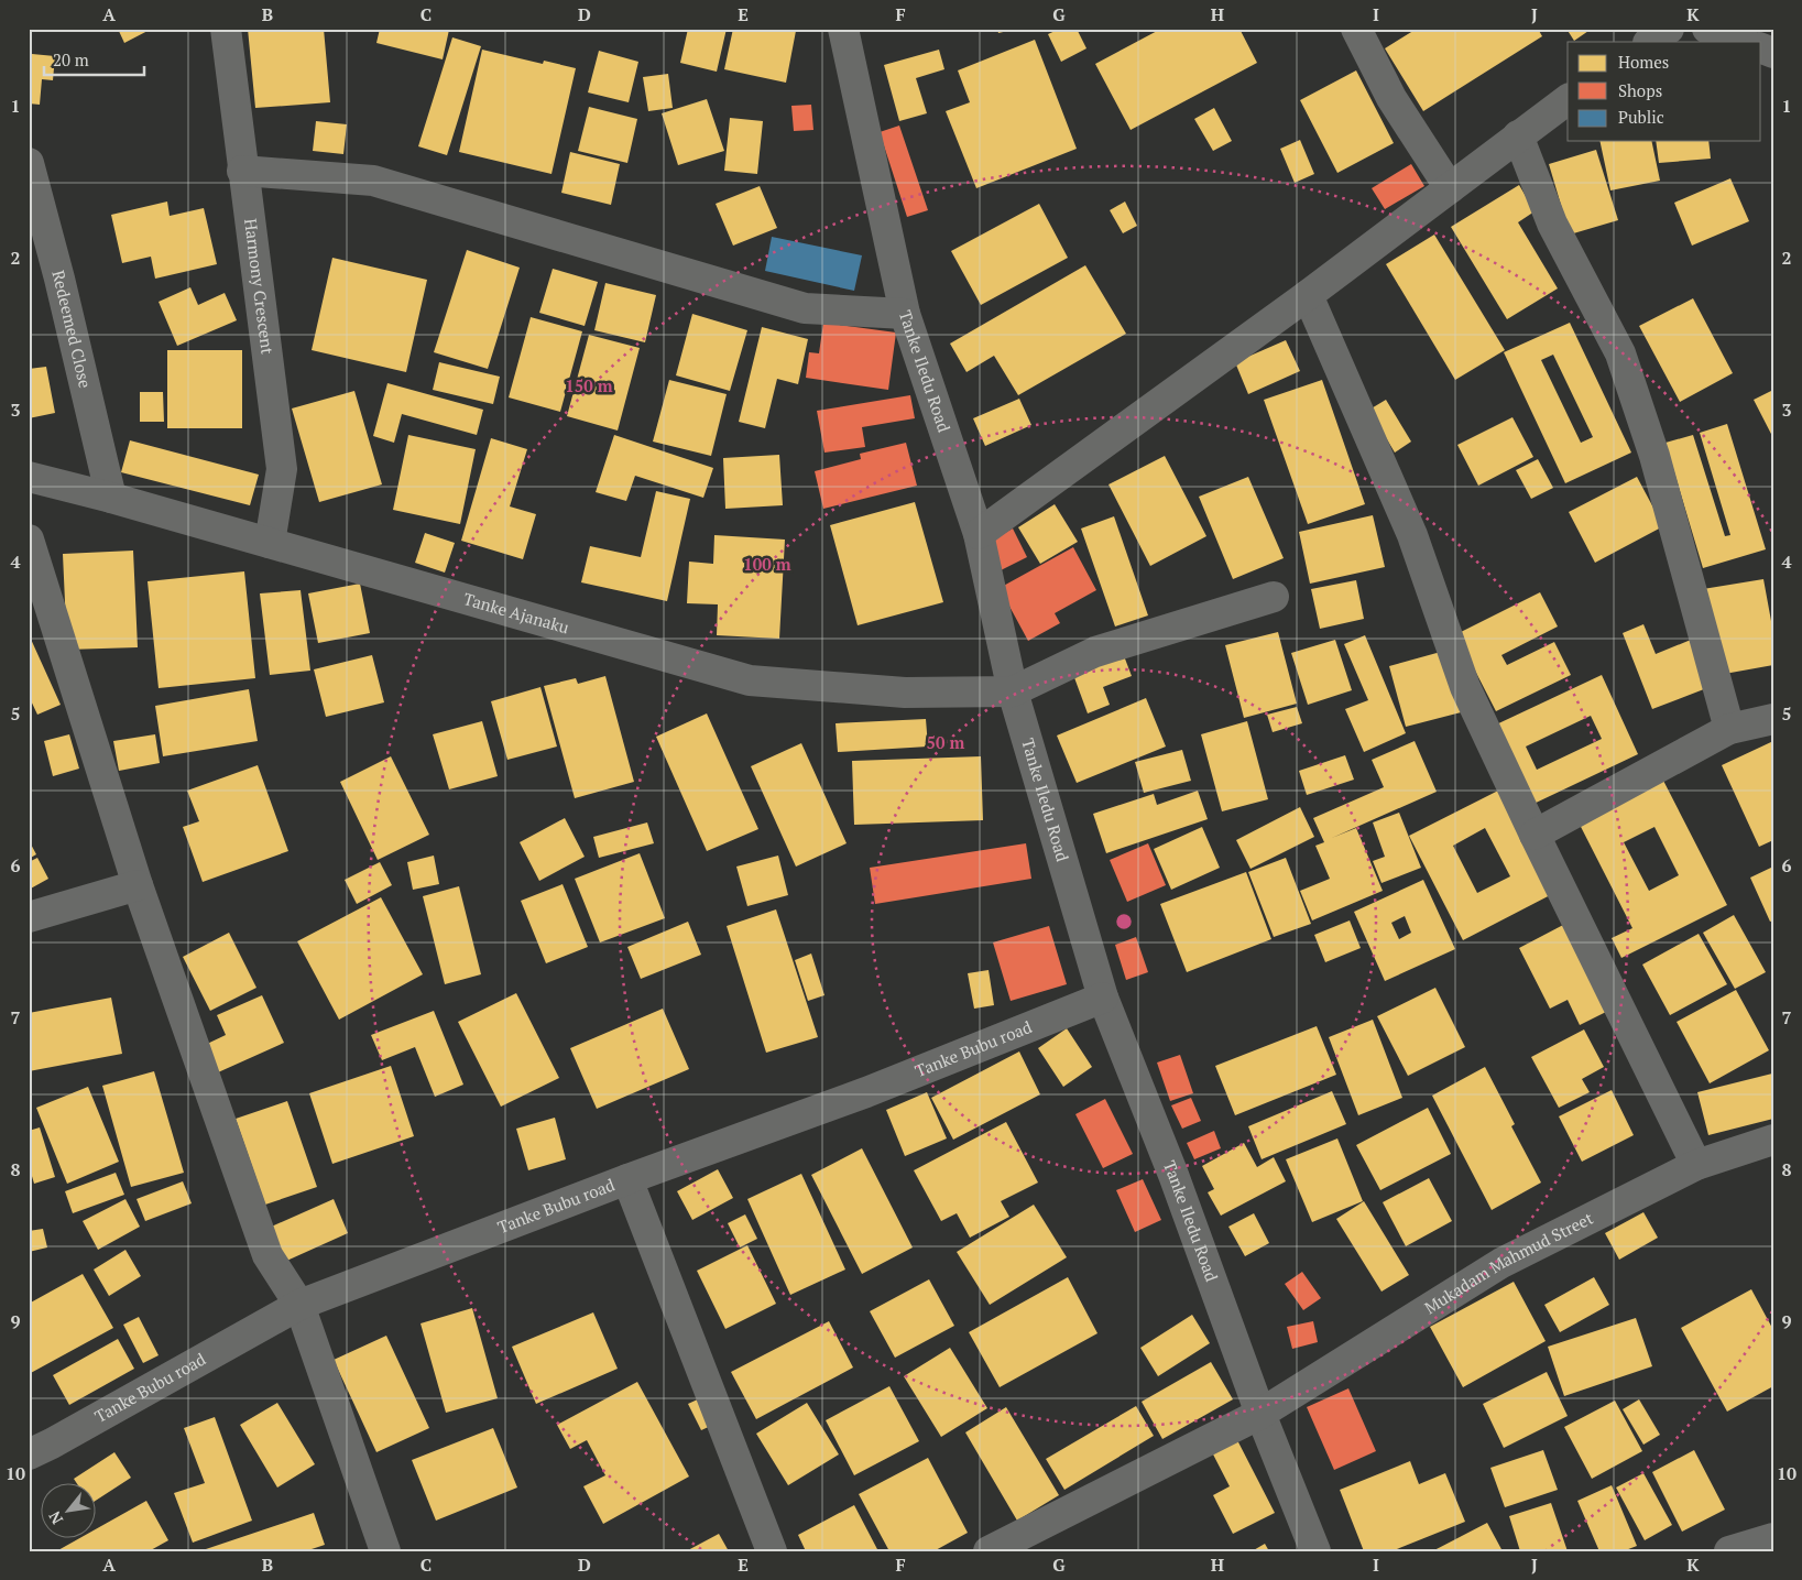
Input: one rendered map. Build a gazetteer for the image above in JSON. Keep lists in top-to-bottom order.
{
  "streets": {
    "street": [
      "Harmony Crescent",
      "Redeemed Close",
      "Tanke Iledu Road",
      "Tanke Ajanaku",
      "Tanke Bubu road",
      "Mukadam Mahmud Street"
    ]
  },
  "crossings": [
    ["Harmony Crescent", "Tanke Ajanaku"],
    ["Redeemed Close", "Tanke Ajanaku"],
    ["Tanke Iledu Road", "Tanke Ajanaku"],
    ["Tanke Iledu Road", "Tanke Bubu road"],
    ["Tanke Iledu Road", "Mukadam Mahmud Street"]
  ],
  "legend": ["Homes", "Shops", "Public"],
  "scale_bar": "20 m",
  "north": "bottom left",
  "grid": {
    "columns": [
      "A",
      "B",
      "C",
      "D",
      "E",
      "F",
      "G",
      "H",
      "I",
      "J",
      "K"
    ],
    "rows": [
      "1",
      "2",
      "3",
      "4",
      "5",
      "6",
      "7",
      "8",
      "9",
      "10"
    ]
  },
  "rings": ["150 m", "100 m", "50 m"]
}
